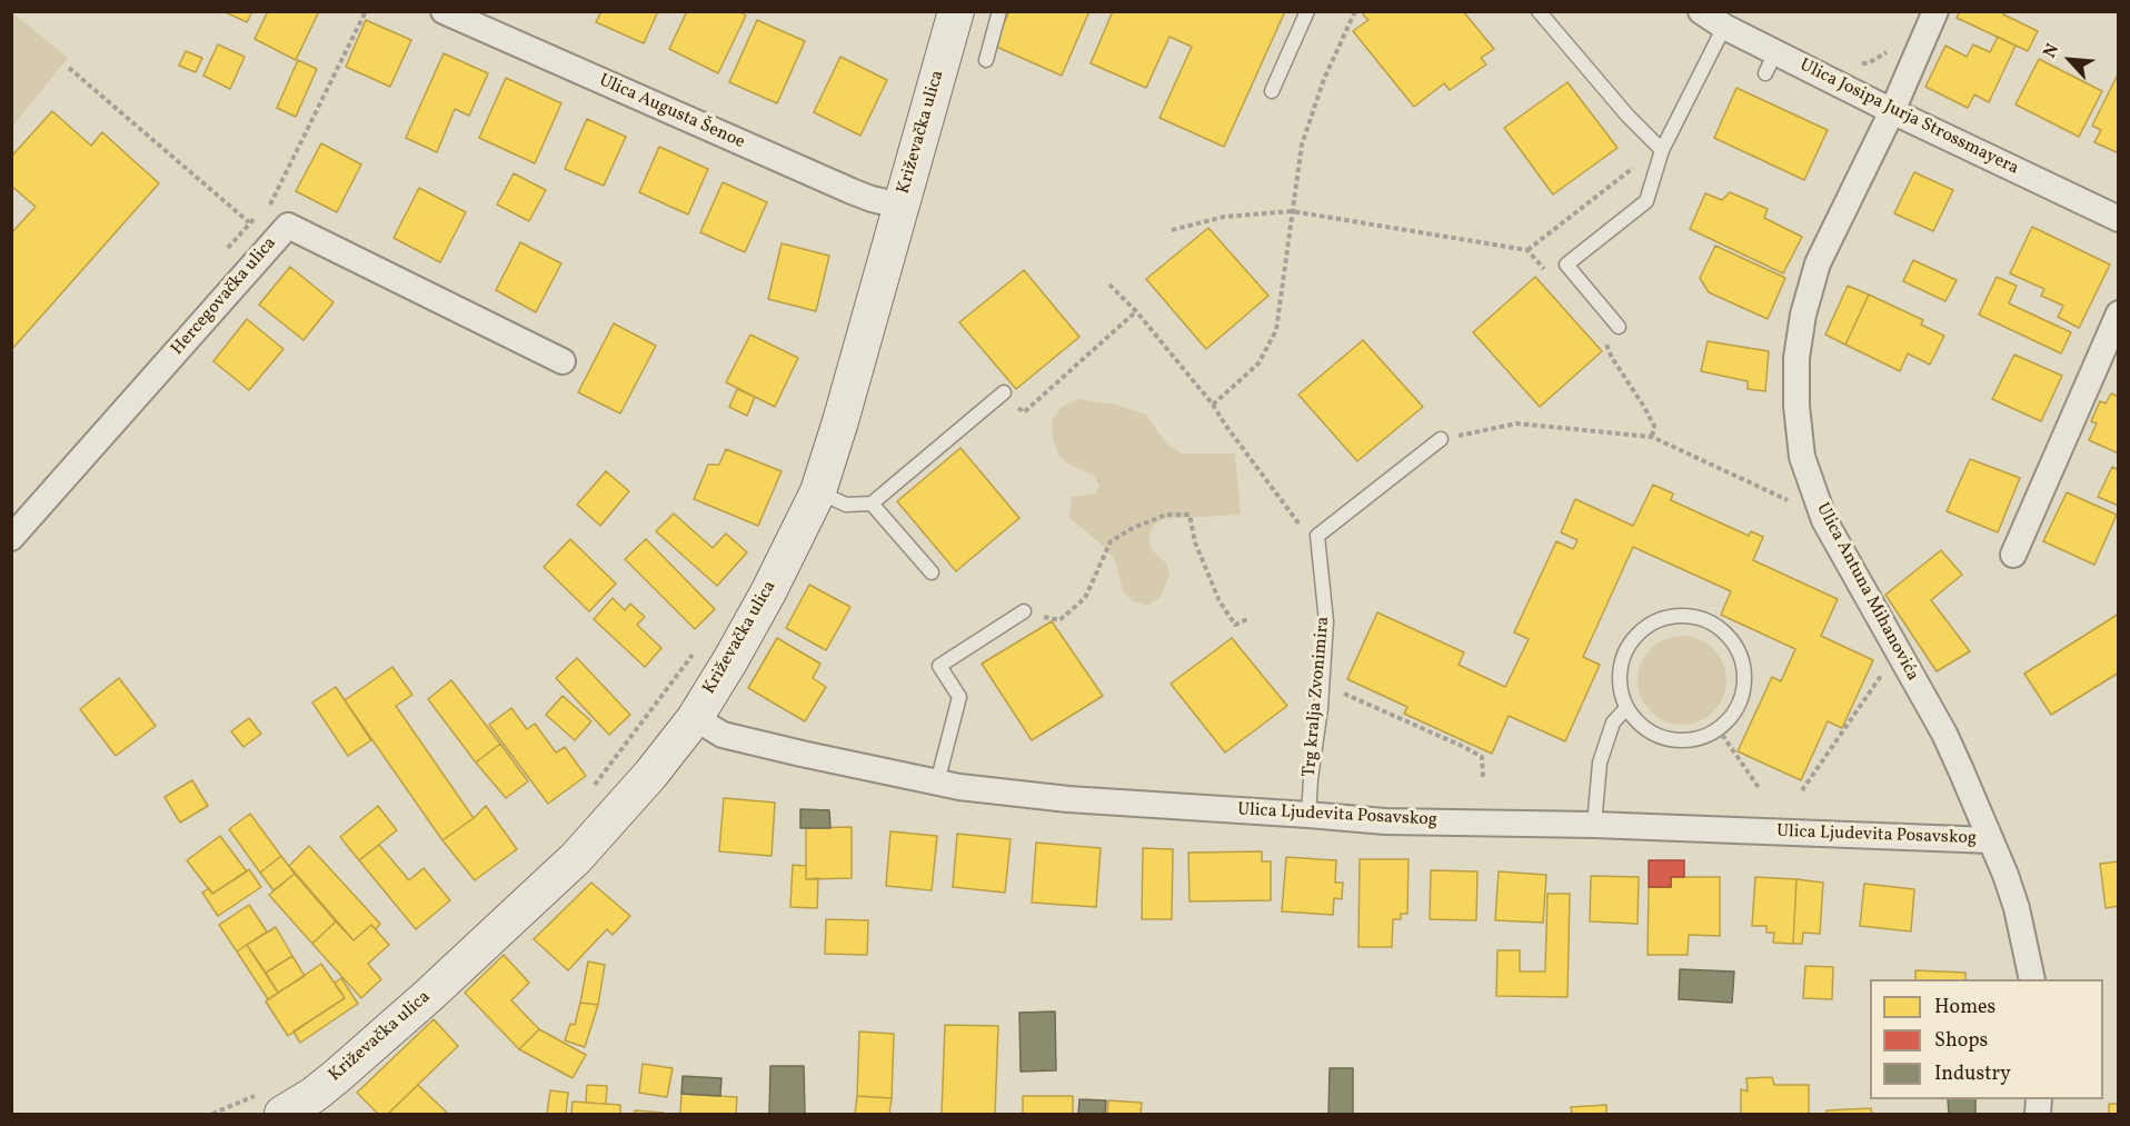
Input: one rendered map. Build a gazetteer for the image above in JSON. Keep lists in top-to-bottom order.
{
  "streets": {
    "main road": ["Križevačka ulica"],
    "street": [
      "Ulica Augusta Šenoe",
      "Ulica Josipa Jurja Strossmayera",
      "Hercegovačka ulica",
      "Ulica Antuna Mihanovića",
      "Ulica Ljudevita Posavskog"
    ],
    "lane": ["Trg kralja Zvonimira"]
  },
  "crossings": [
    ["Ulica Augusta Šenoe", "Križevačka ulica"],
    ["Ulica Josipa Jurja Strossmayera", "Ulica Antuna Mihanovića"],
    ["Križevačka ulica", "Ulica Ljudevita Posavskog"],
    ["Ulica Antuna Mihanovića", "Ulica Ljudevita Posavskog"],
    ["Trg kralja Zvonimira", "Ulica Ljudevita Posavskog"]
  ],
  "legend": ["Homes", "Shops", "Industry"],
  "north": "top left"
}
